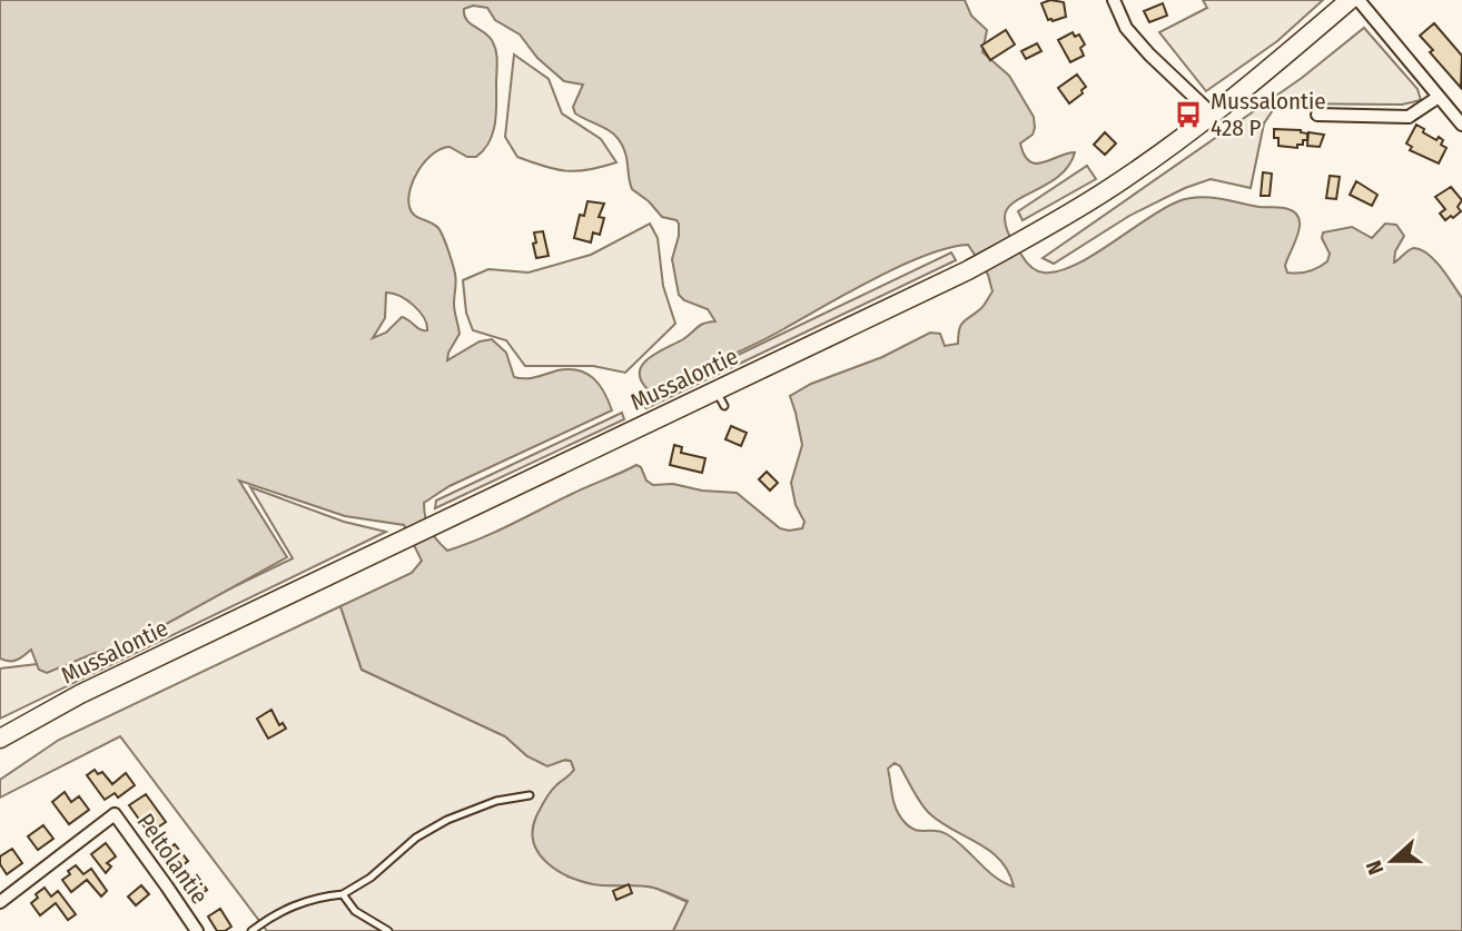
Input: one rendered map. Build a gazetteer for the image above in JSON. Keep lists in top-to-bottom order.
{
  "streets": {
    "main road": ["Mussalontie"],
    "street": ["Peltolantie"]
  },
  "places": {
    "bus stop": ["Mussalontie 428 P"]
  },
  "north": "left"
}
